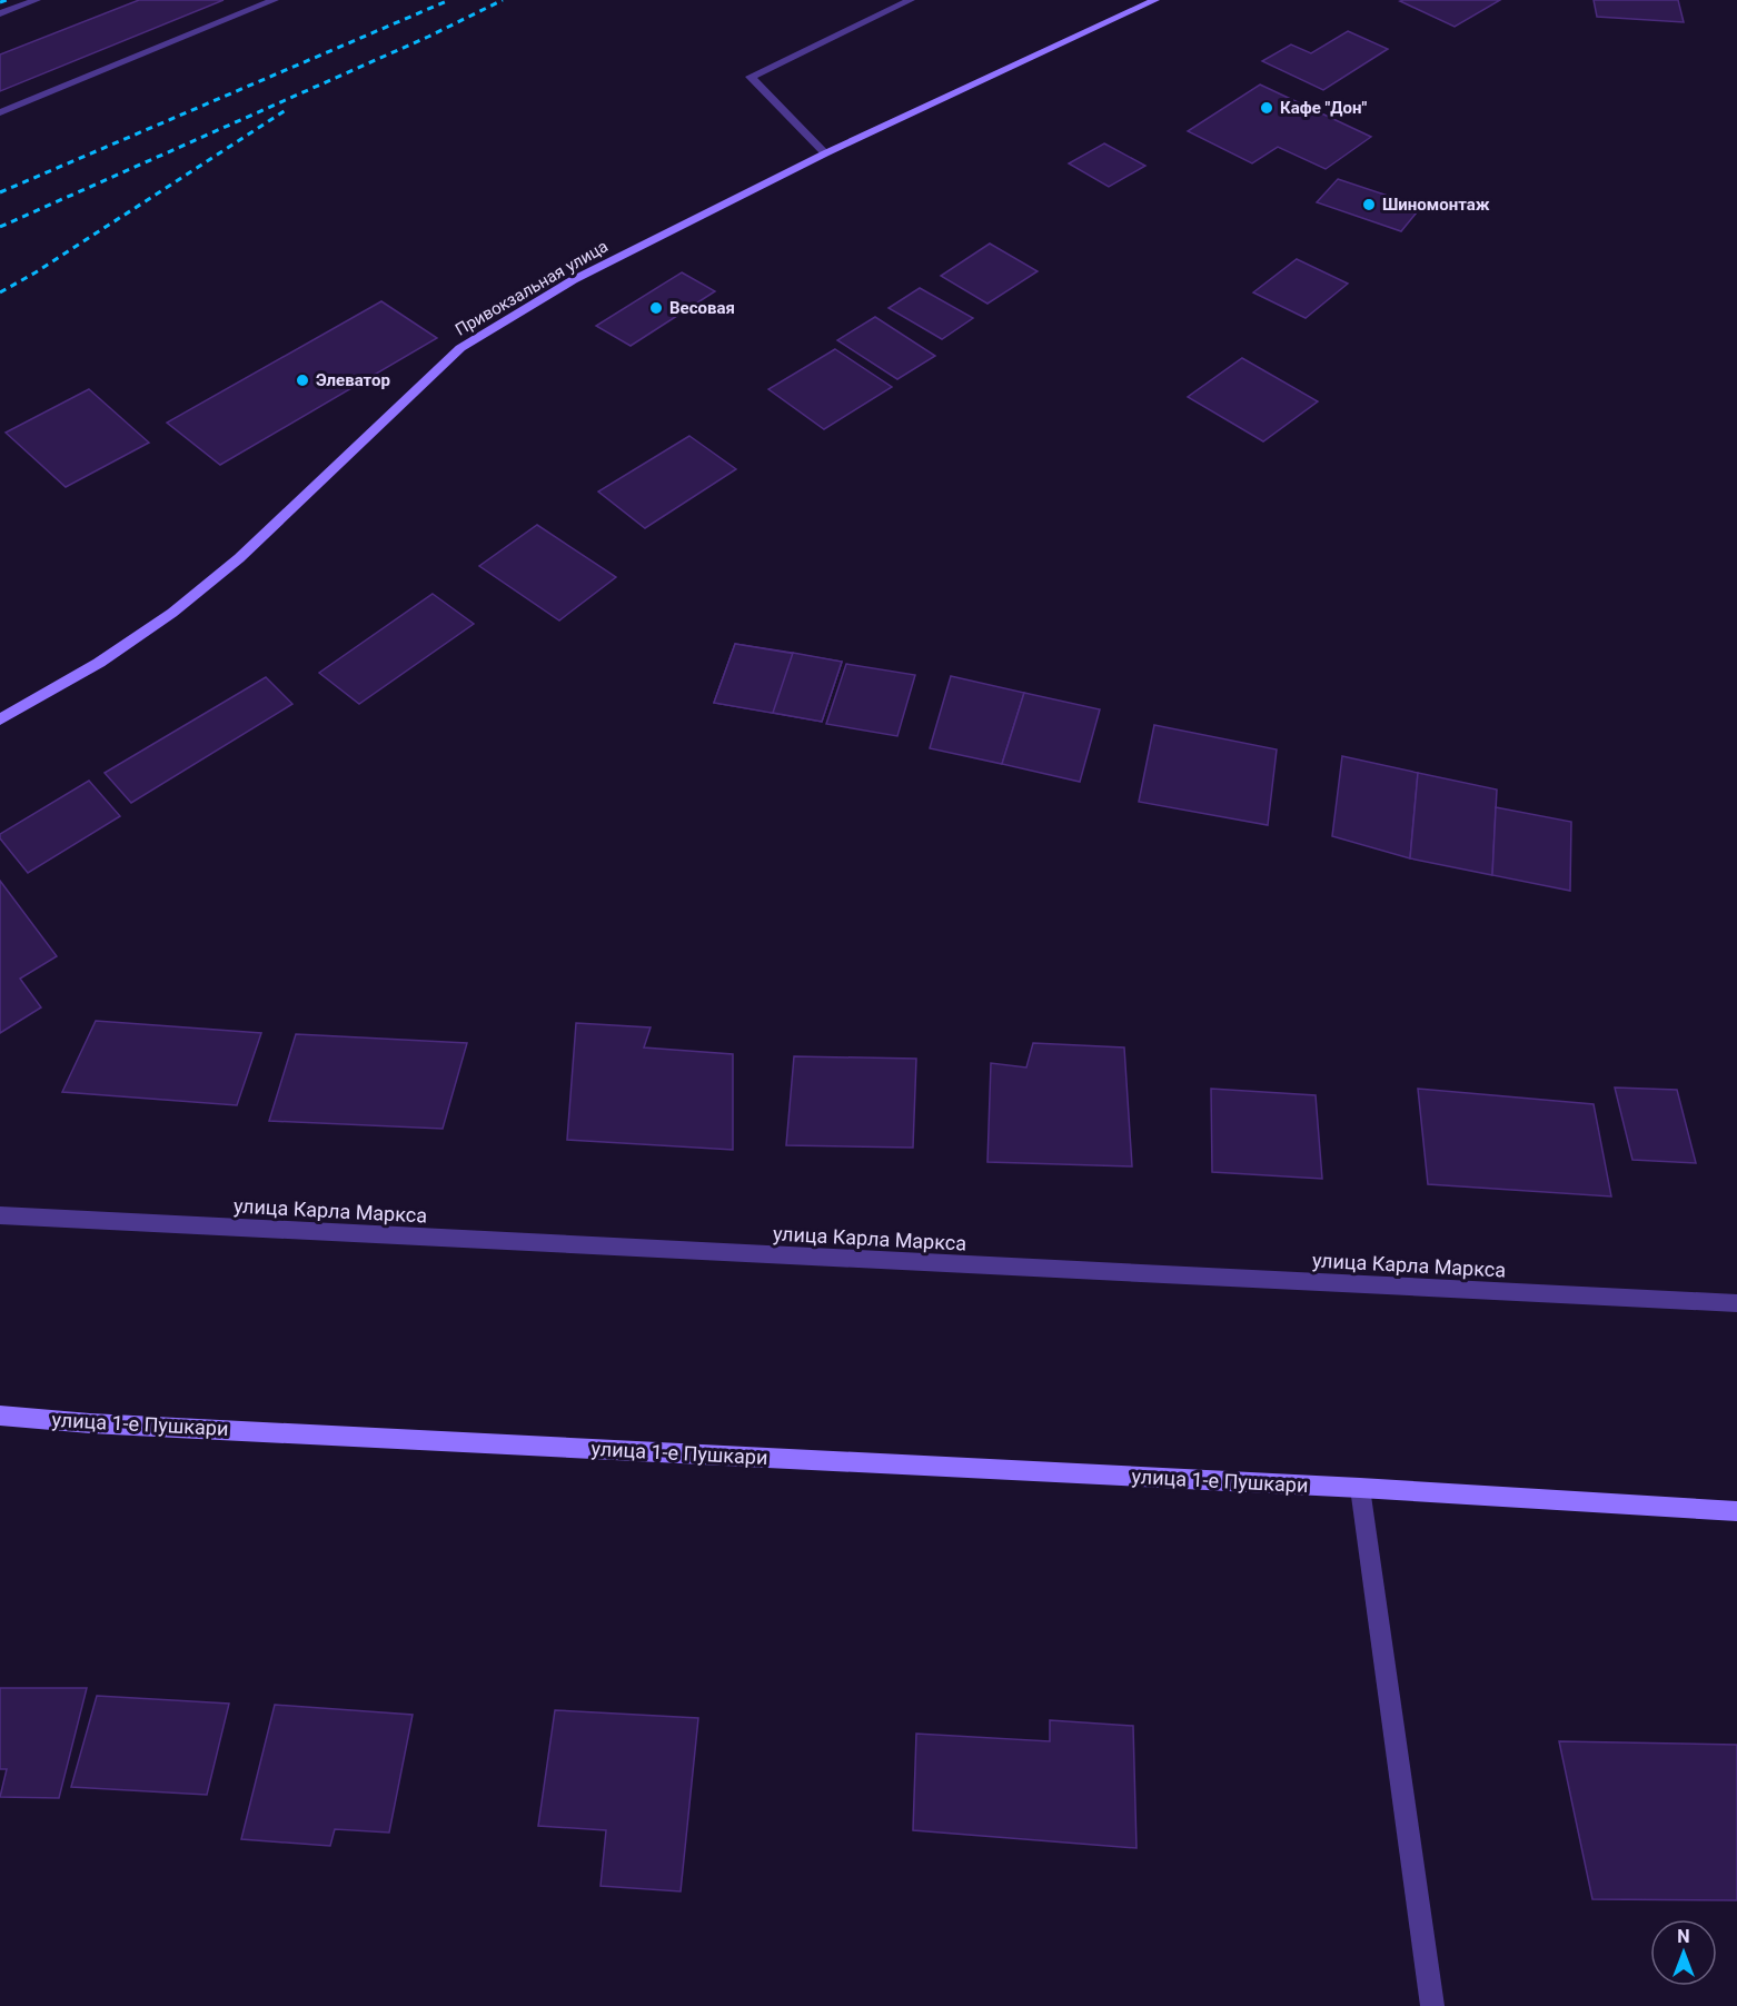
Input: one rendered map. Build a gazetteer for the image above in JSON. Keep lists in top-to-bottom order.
{
  "streets": {
    "main road": ["Привокзальная улица", "улица 1-е Пушкари"],
    "street": ["улица Карла Маркса"]
  },
  "places": [
    "Кафе \"Дон\"",
    "Шиномонтаж",
    "Весовая",
    "Элеватор"
  ],
  "north": "top"
}
